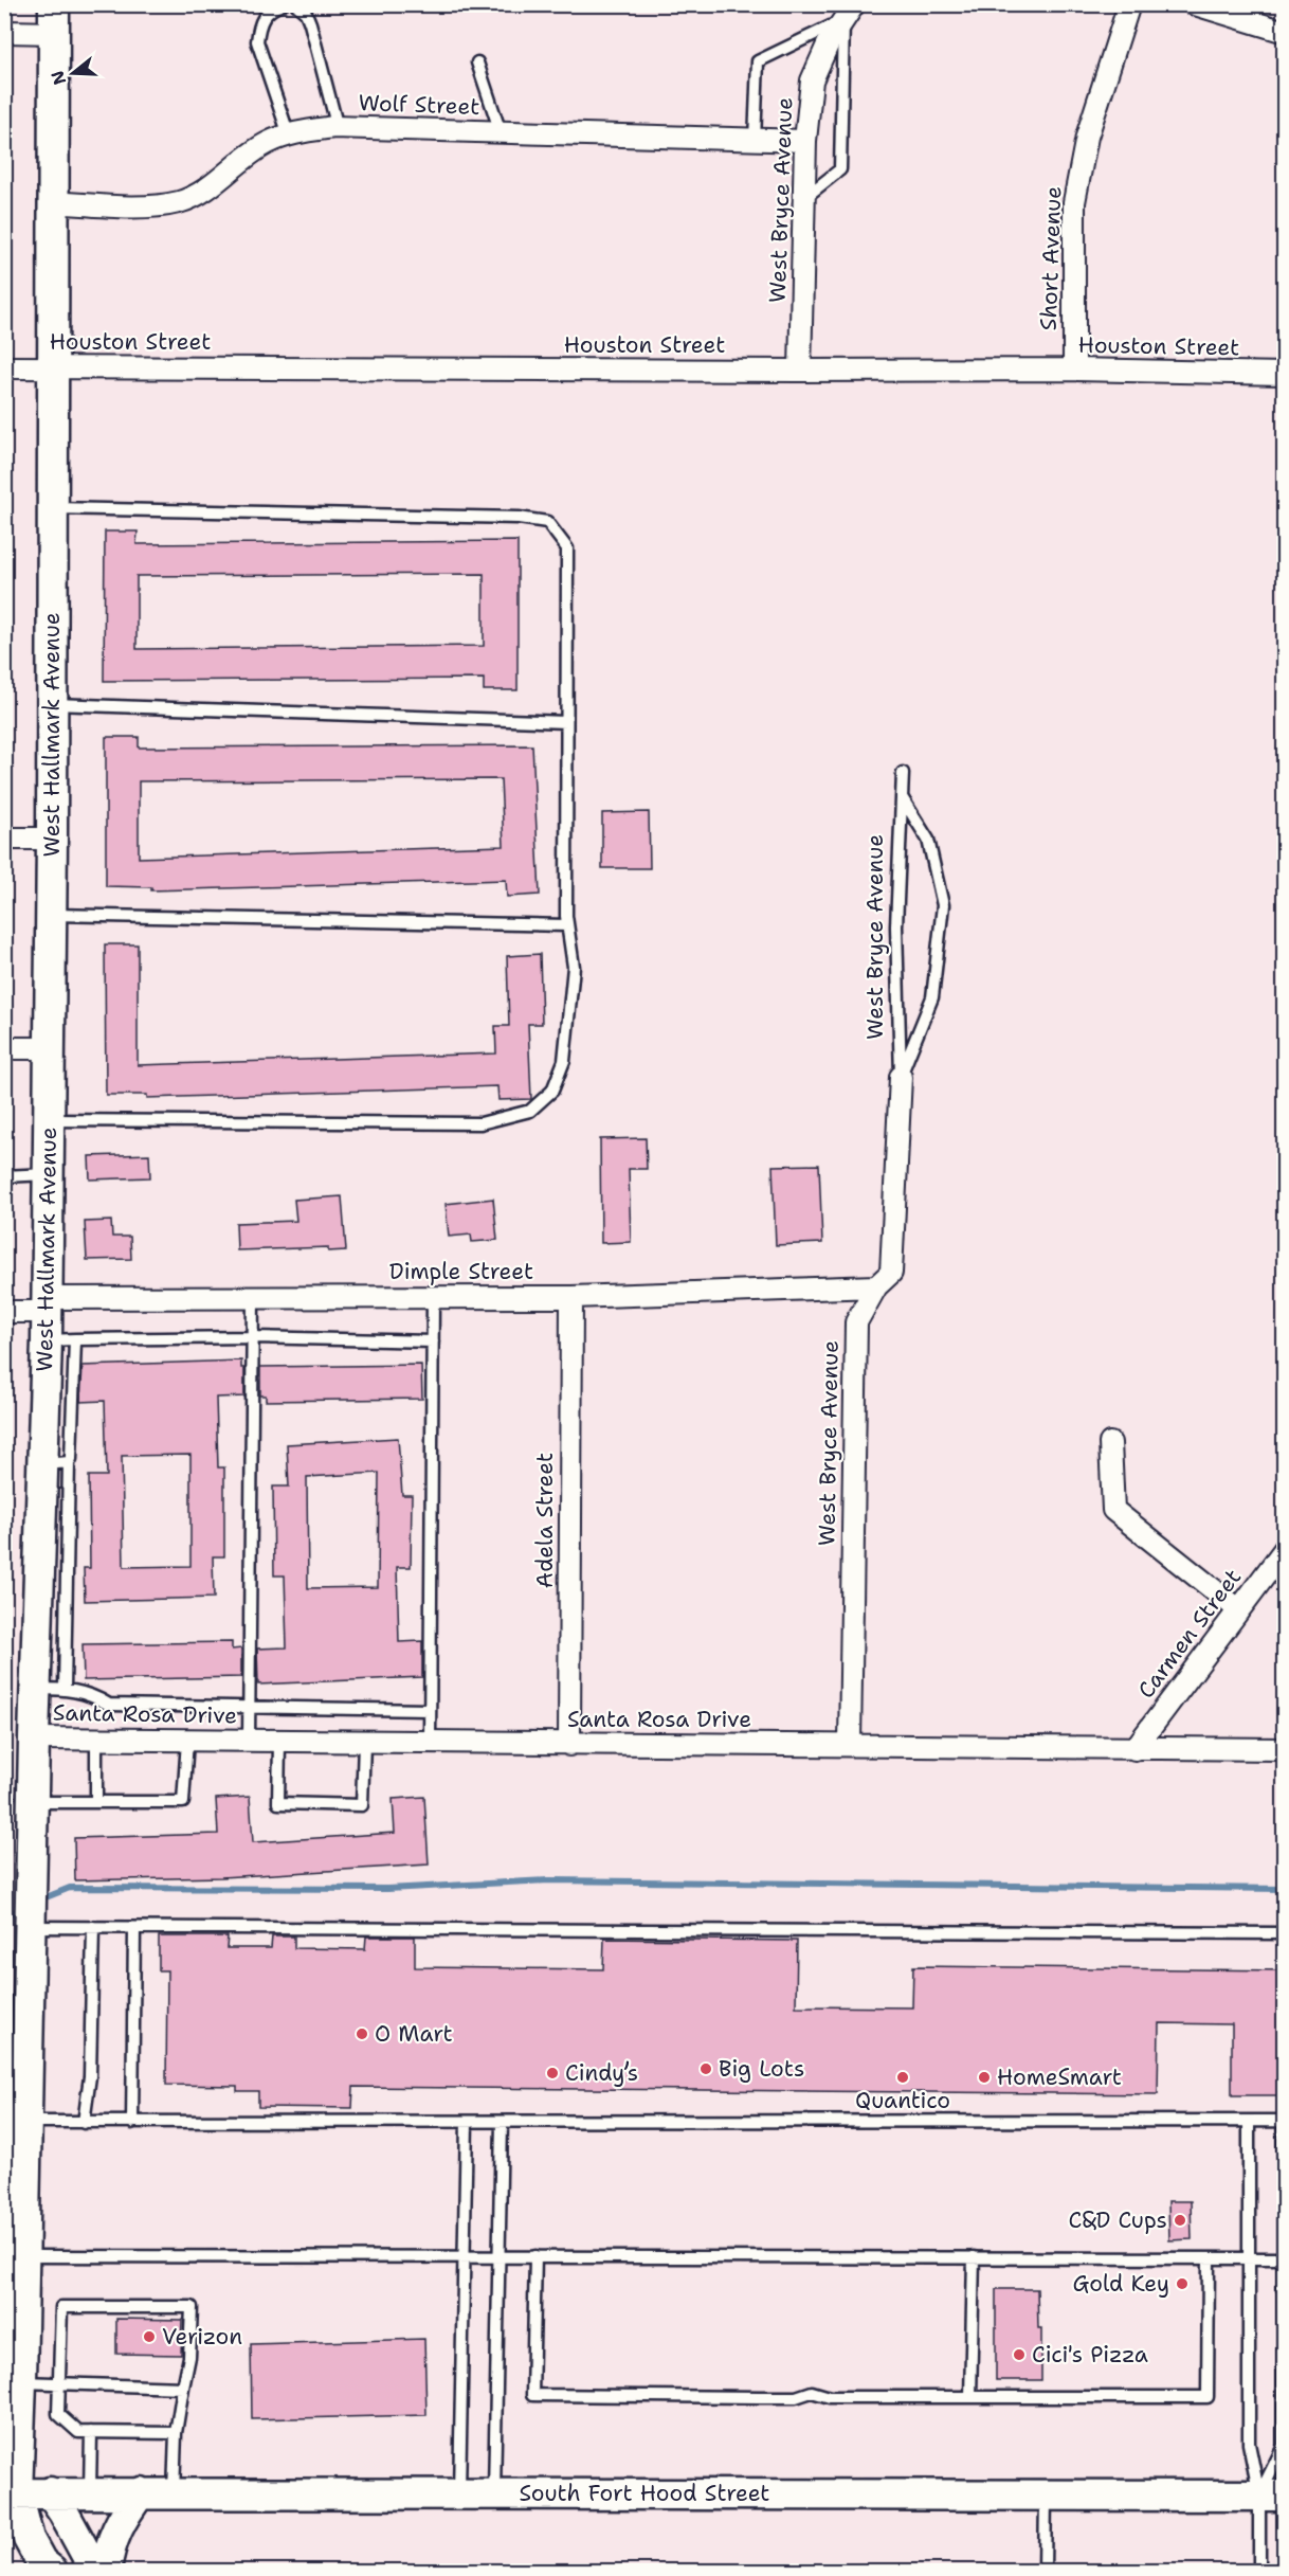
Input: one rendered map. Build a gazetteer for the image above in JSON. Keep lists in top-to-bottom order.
{
  "streets": {
    "street": [
      "Wolf Street",
      "West Bryce Avenue",
      "Short Avenue",
      "Houston Street",
      "West Hallmark Avenue",
      "Dimple Street",
      "Adela Street",
      "Carmen Street",
      "Santa Rosa Drive",
      "South Fort Hood Street"
    ]
  },
  "crossings": [
    ["Wolf Street", "West Bryce Avenue"],
    ["Wolf Street", "West Hallmark Avenue"],
    ["West Bryce Avenue", "Houston Street"],
    ["West Bryce Avenue", "Dimple Street"],
    ["West Bryce Avenue", "Santa Rosa Drive"],
    ["Short Avenue", "Houston Street"],
    ["Houston Street", "West Hallmark Avenue"],
    ["West Hallmark Avenue", "Dimple Street"],
    ["West Hallmark Avenue", "Santa Rosa Drive"],
    ["West Hallmark Avenue", "South Fort Hood Street"],
    ["Dimple Street", "Adela Street"],
    ["Adela Street", "Santa Rosa Drive"],
    ["Carmen Street", "Santa Rosa Drive"]
  ],
  "places": [
    "O Mart",
    "Big Lots",
    "Cindy’s",
    "Quantico",
    "HomeSmart",
    "C&D Cups",
    "Gold Key",
    "Verizon",
    "Cici's Pizza"
  ],
  "north": "left"
}
